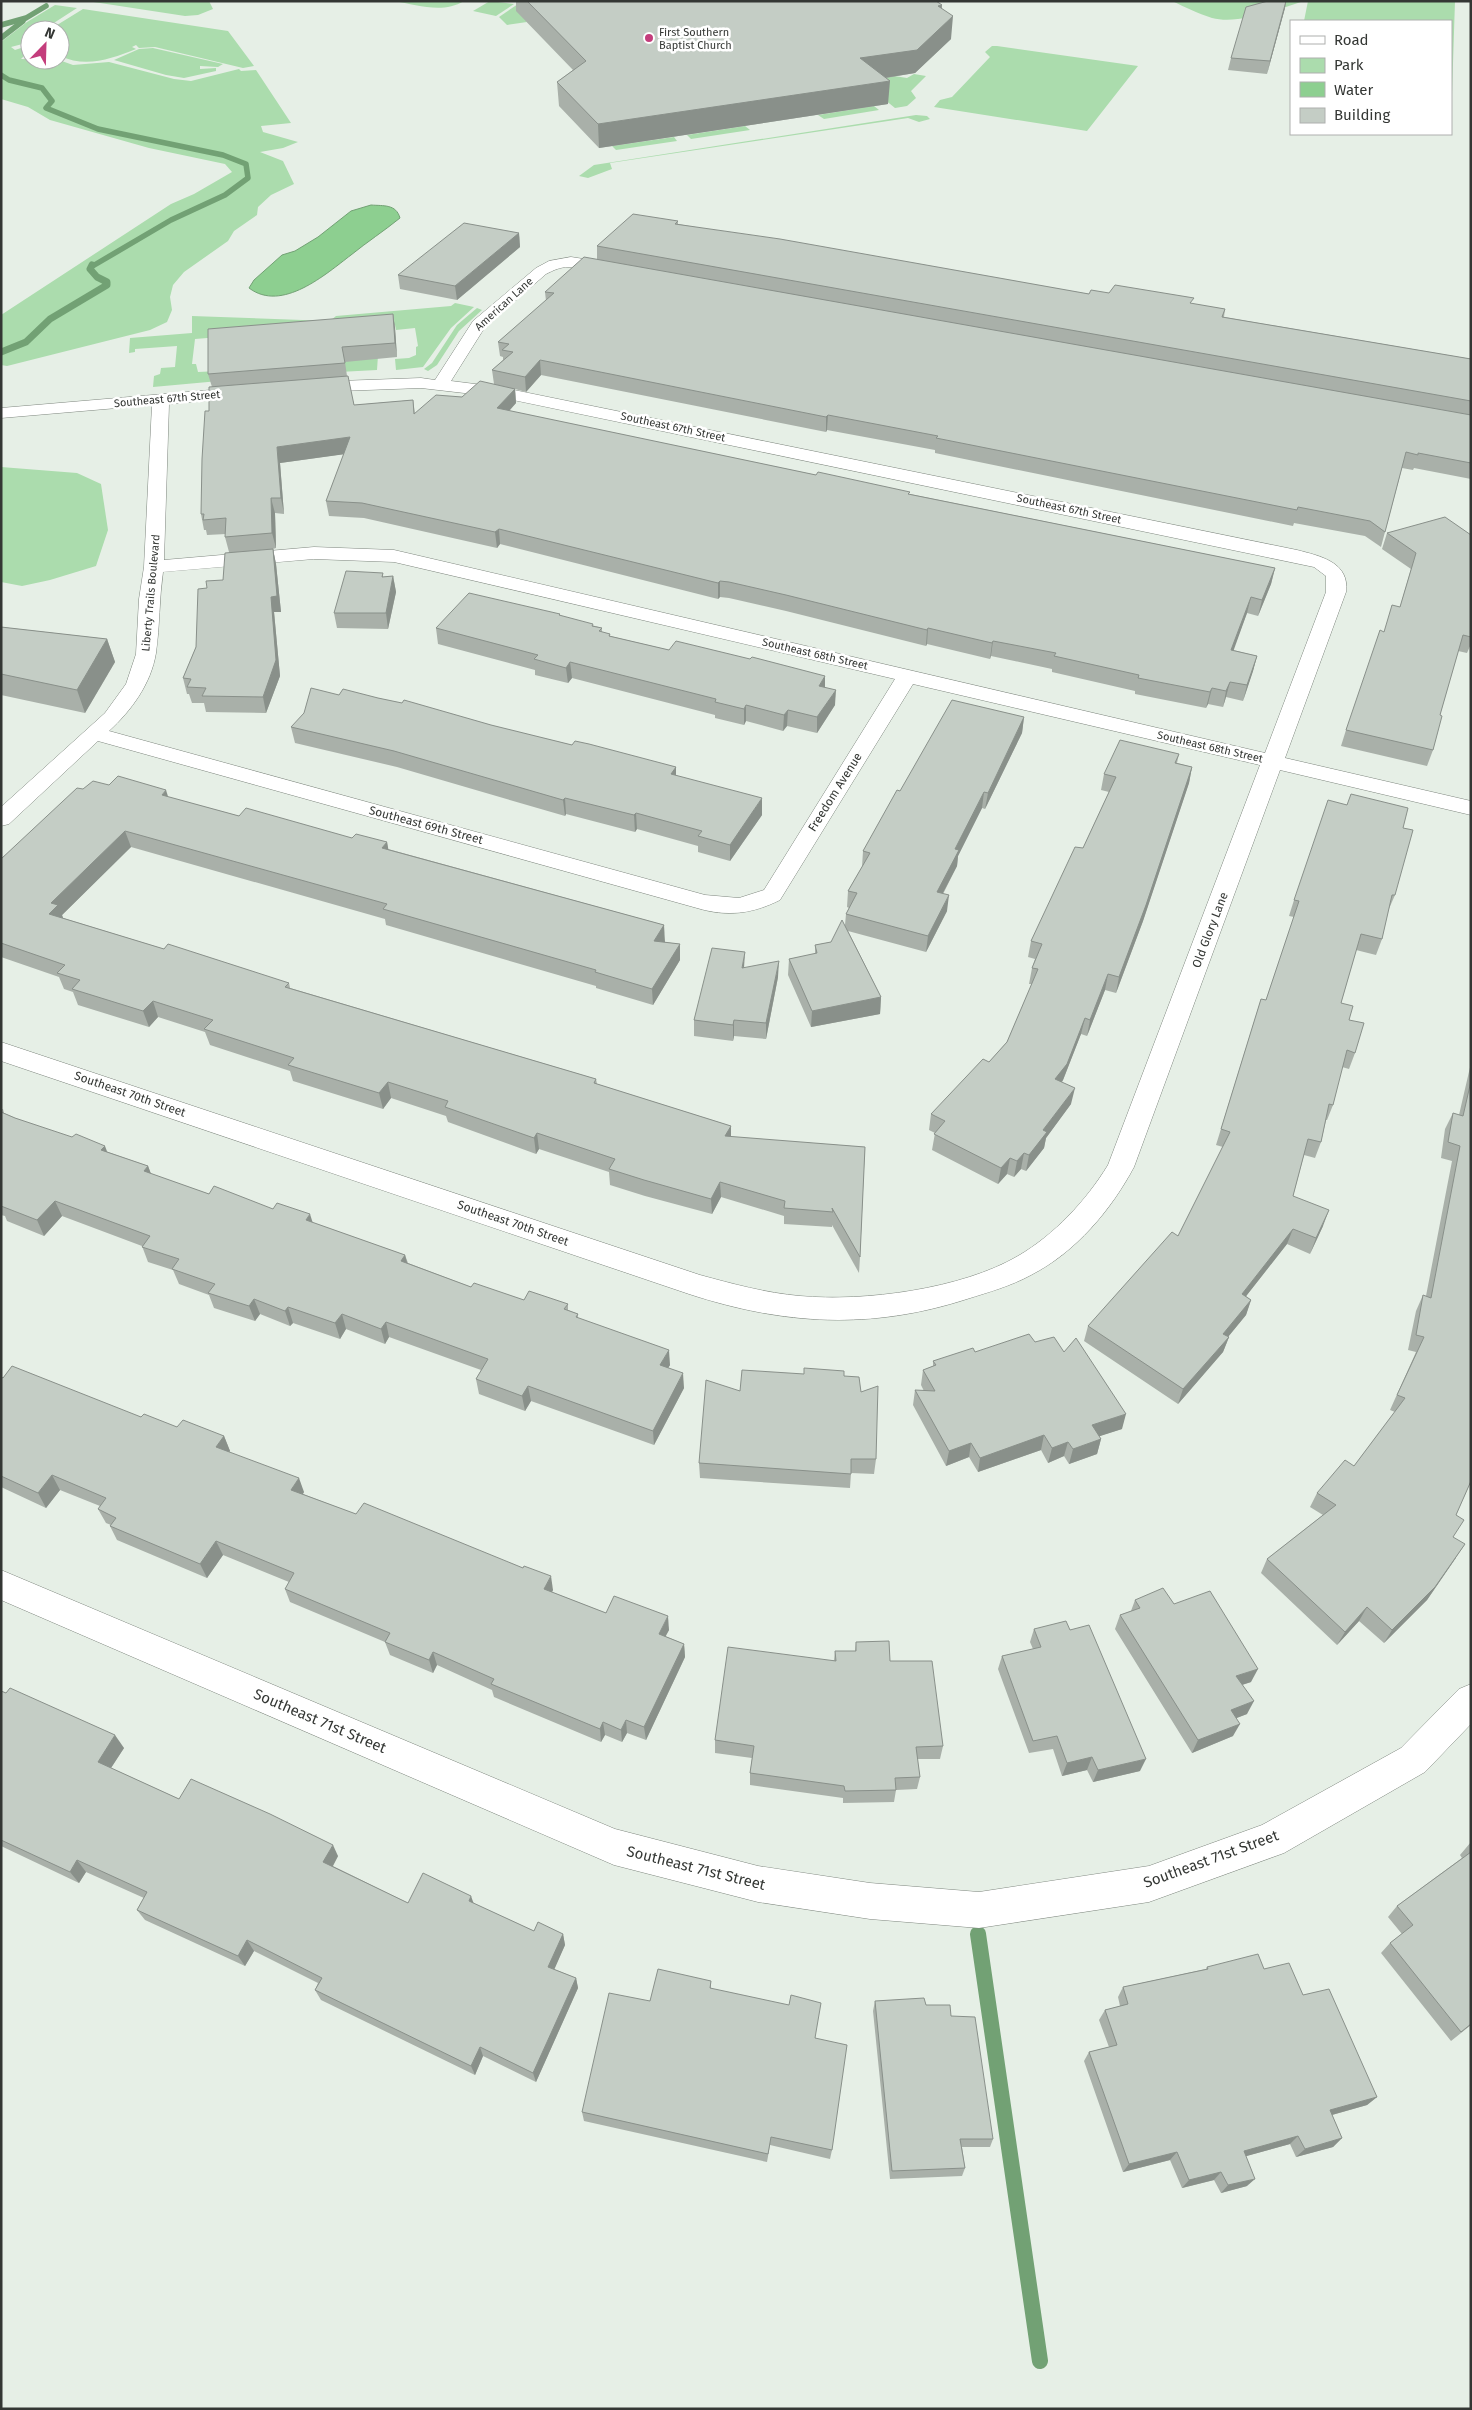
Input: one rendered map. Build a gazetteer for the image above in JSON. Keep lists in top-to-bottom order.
{
  "streets": {
    "street": [
      "American Lane",
      "Southeast 67th Street",
      "Liberty Trails Boulevard",
      "Southeast 68th Street",
      "Freedom Avenue",
      "Southeast 69th Street",
      "Old Glory Lane",
      "Southeast 70th Street",
      "Southeast 71st Street"
    ]
  },
  "crossings": [
    ["American Lane", "Southeast 67th Street"],
    ["Southeast 67th Street", "Liberty Trails Boulevard"],
    ["Southeast 67th Street", "Old Glory Lane"],
    ["Liberty Trails Boulevard", "Southeast 68th Street"],
    ["Liberty Trails Boulevard", "Southeast 69th Street"],
    ["Southeast 68th Street", "Freedom Avenue"],
    ["Southeast 68th Street", "Old Glory Lane"],
    ["Freedom Avenue", "Southeast 69th Street"],
    ["Old Glory Lane", "Southeast 70th Street"]
  ],
  "places": ["First Southern Baptist Church"],
  "legend": [
    "Road",
    "Park",
    "Water",
    "Building"
  ],
  "north": "top right"
}
